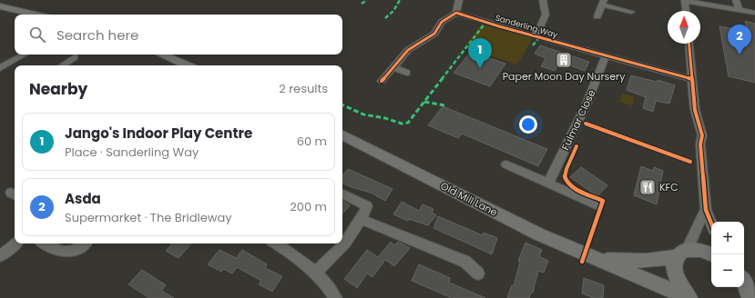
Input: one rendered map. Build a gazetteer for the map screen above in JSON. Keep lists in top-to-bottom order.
{
  "streets": {
    "main road": ["Old Mill Lane"],
    "street": ["Sanderling Way", "Fulmar Close"]
  },
  "crossings": [
    ["Sanderling Way", "Fulmar Close"]
  ],
  "places": {
    "building": ["Paper Moon Day Nursery"],
    "restaurant": ["KFC"]
  },
  "north": "top",
  "page": {
    "search": "Search here",
    "pins": ["2", "1"],
    "heading": ["Nearby", "2 results"],
    "list": [
      {
        "mark": "1",
        "name": "Jango's Indoor Play Centre",
        "note": "Place · Sanderling Way",
        "value": "60 m"
      },
      {
        "mark": "2",
        "name": "Asda",
        "note": "Supermarket · The Bridleway",
        "value": "200 m"
      }
    ],
    "map_buttons": ["+", "−"]
  }
}
